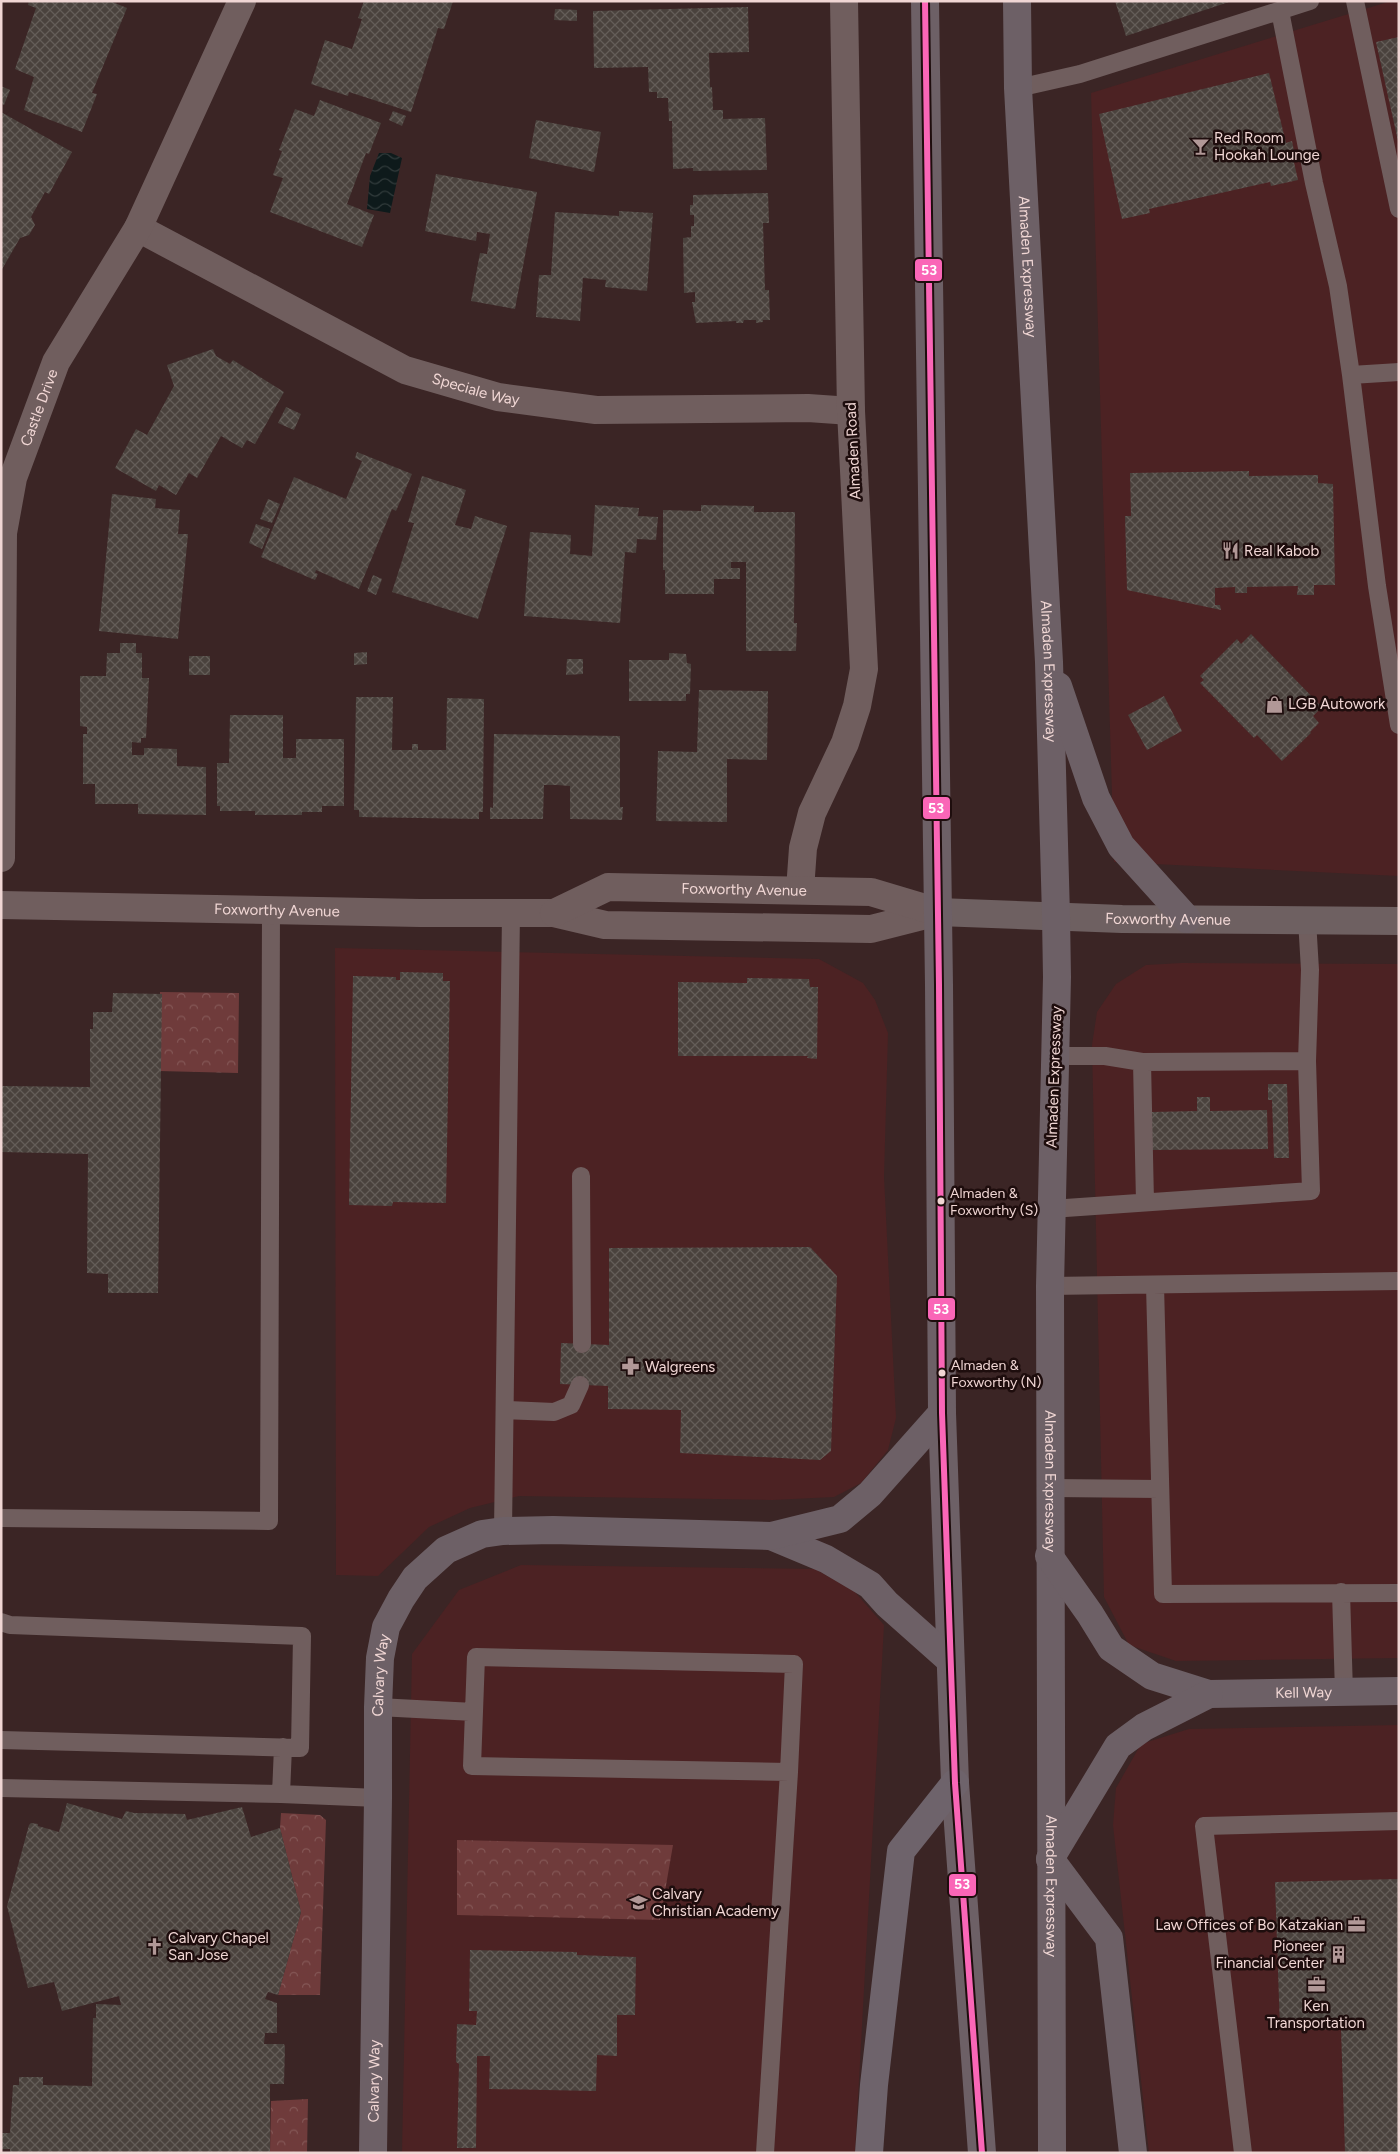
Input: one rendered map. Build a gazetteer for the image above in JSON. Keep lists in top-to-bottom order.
{
  "streets": {
    "main road": [
      "Almaden Expressway",
      "Foxworthy Avenue",
      "Calvary Way",
      "Kell Way"
    ],
    "street": ["Speciale Way", "Castle Drive", "Almaden Road"]
  },
  "crossings": [
    ["Almaden Expressway", "Foxworthy Avenue"],
    ["Speciale Way", "Castle Drive"],
    ["Speciale Way", "Almaden Road"],
    ["Almaden Road", "Foxworthy Avenue"]
  ],
  "places": {
    "bar": ["Red Room Hookah Lounge"],
    "restaurant": ["Real Kabob"],
    "shop": ["LGB Autowork"],
    "other": ["Almaden & Foxworthy (S)", "Almaden & Foxworthy (N)"],
    "pharmacy": ["Walgreens"],
    "school or university": ["Calvary Christian Academy"],
    "office": ["Law Offices of Bo Katzakian", "Ken Transportation"],
    "church": ["Calvary Chapel San Jose"],
    "building": ["Pioneer Financial Center"]
  },
  "lines": ["transit line 53"]
}
